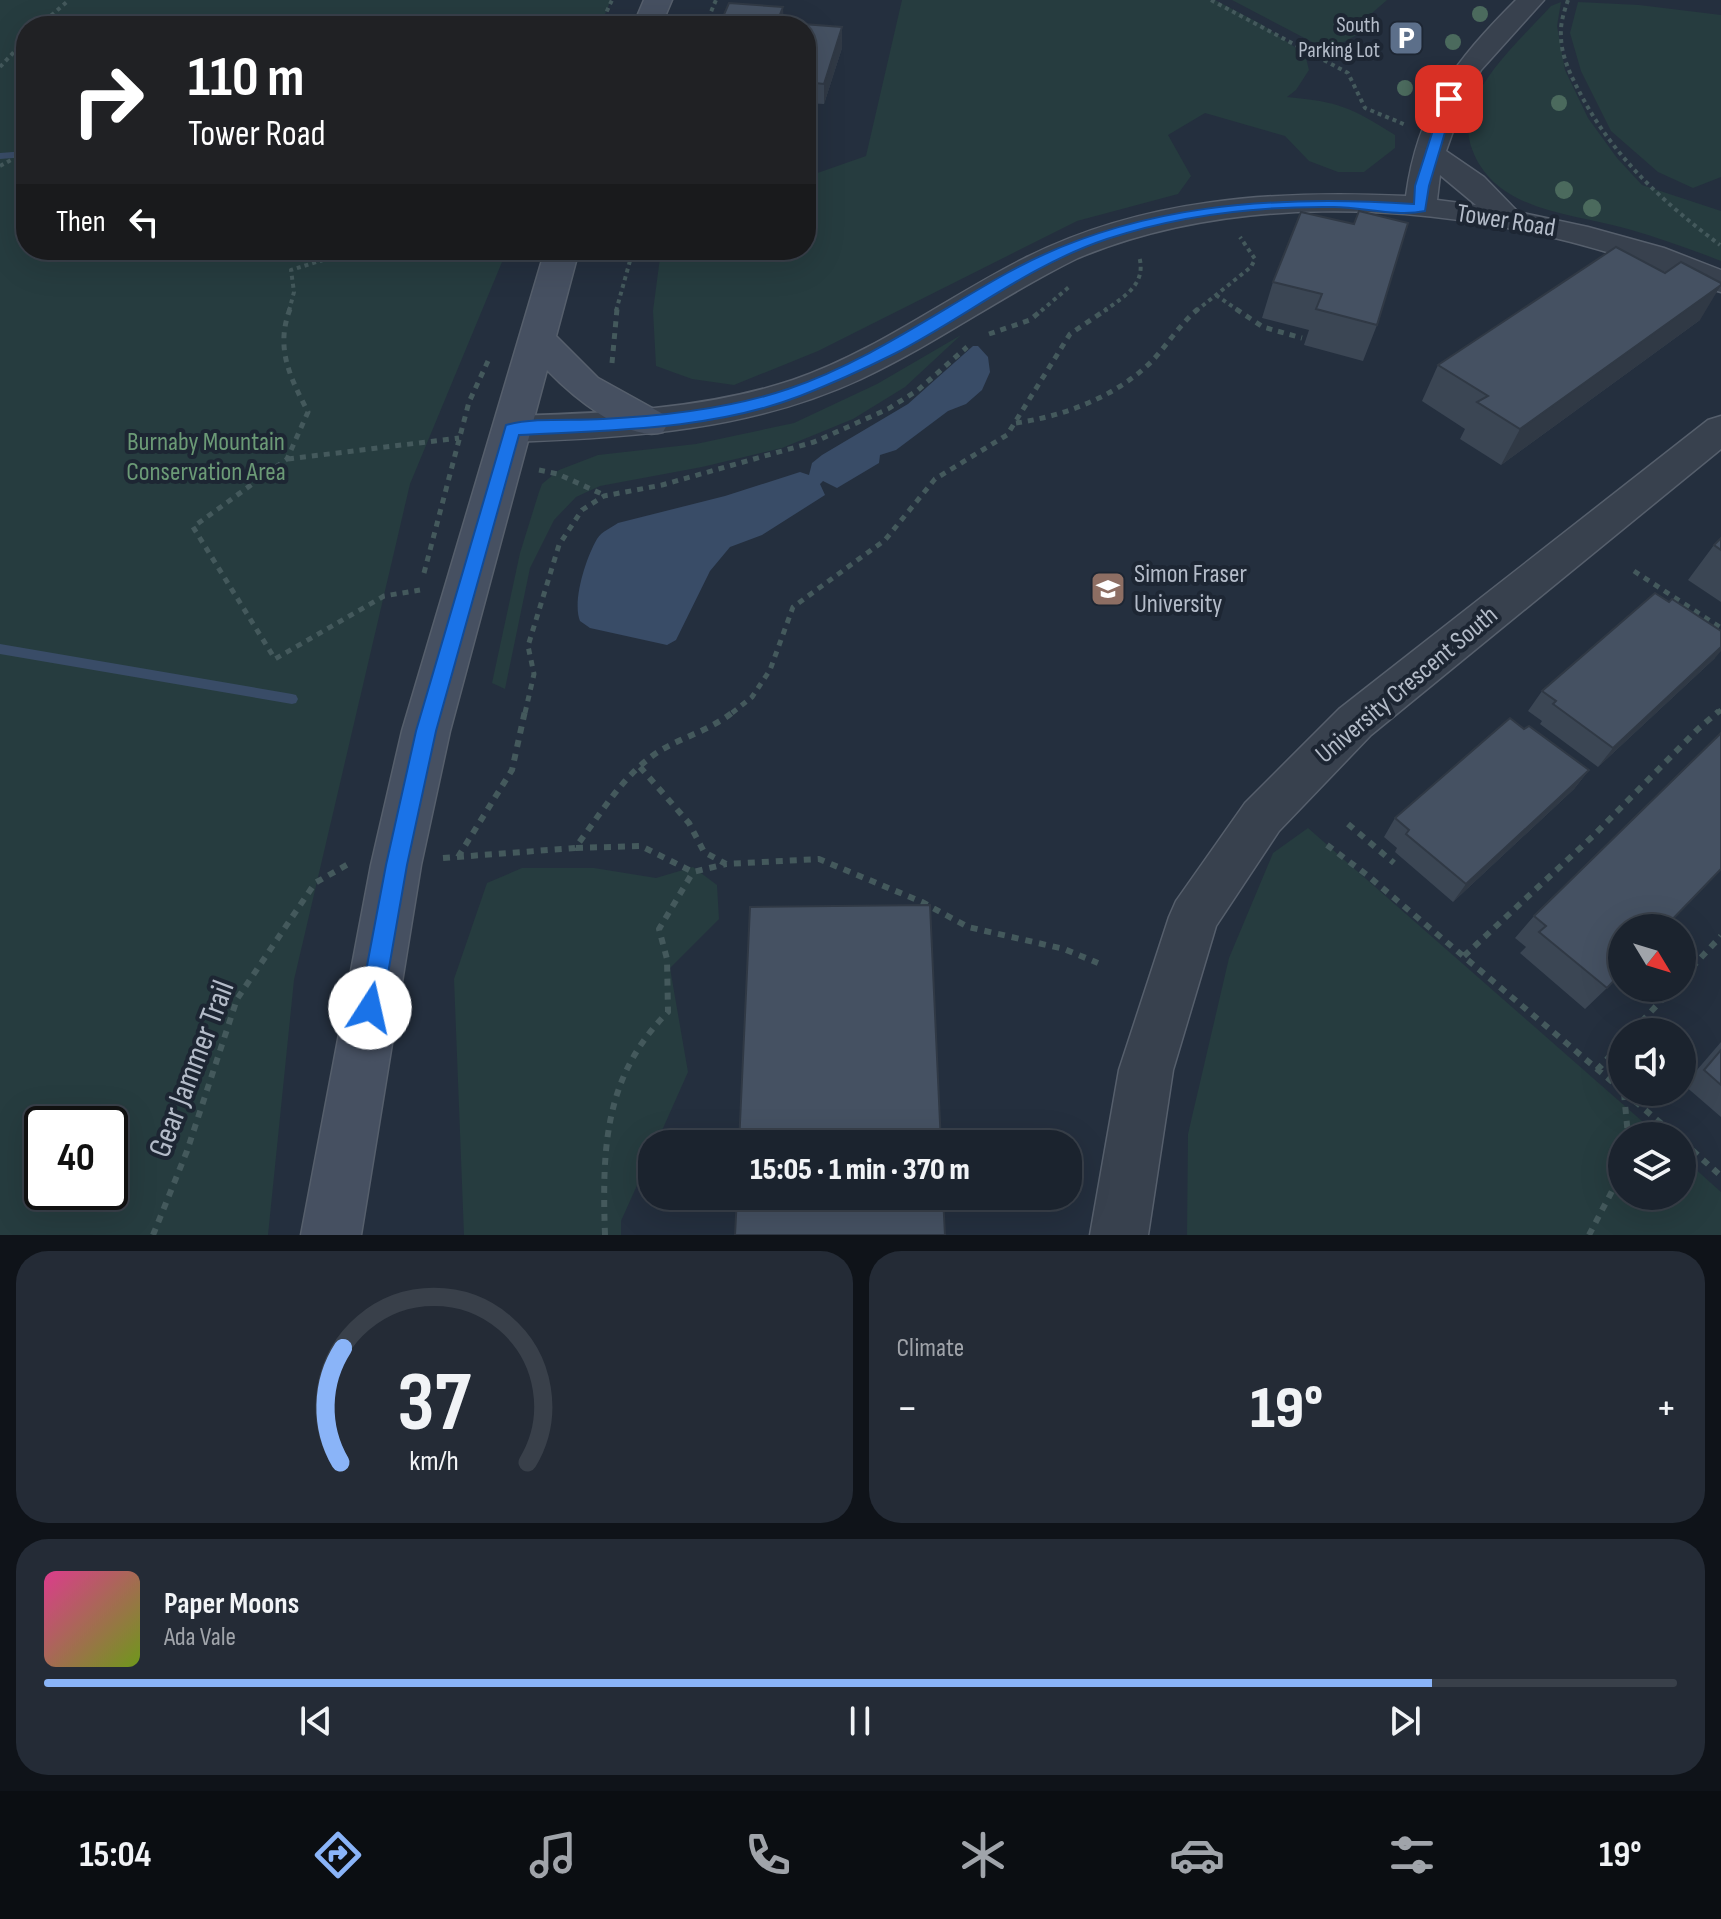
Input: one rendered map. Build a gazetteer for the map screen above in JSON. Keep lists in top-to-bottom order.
{
  "streets": {
    "street": ["Tower Road", "University Crescent South"],
    "path": ["Gear Jammer Trail"]
  },
  "parks": ["Burnaby Mountain Conservation Area"],
  "places": {
    "parking": ["South Parking Lot"],
    "school or university": ["Simon Fraser University"]
  },
  "north": "bottom right",
  "page": {
    "turn": ["110 m", "Tower Road"],
    "then": "Then",
    "limit": "40",
    "trip": "15:05 · 1 min · 370 m",
    "tile": "Climate",
    "heat": ["−", "19°", "+"],
    "song": ["Paper Moons", "Ada Vale"],
    "tabs": ["15:04", "19°"],
    "gauge": ["37", "km/h"]
  }
}
